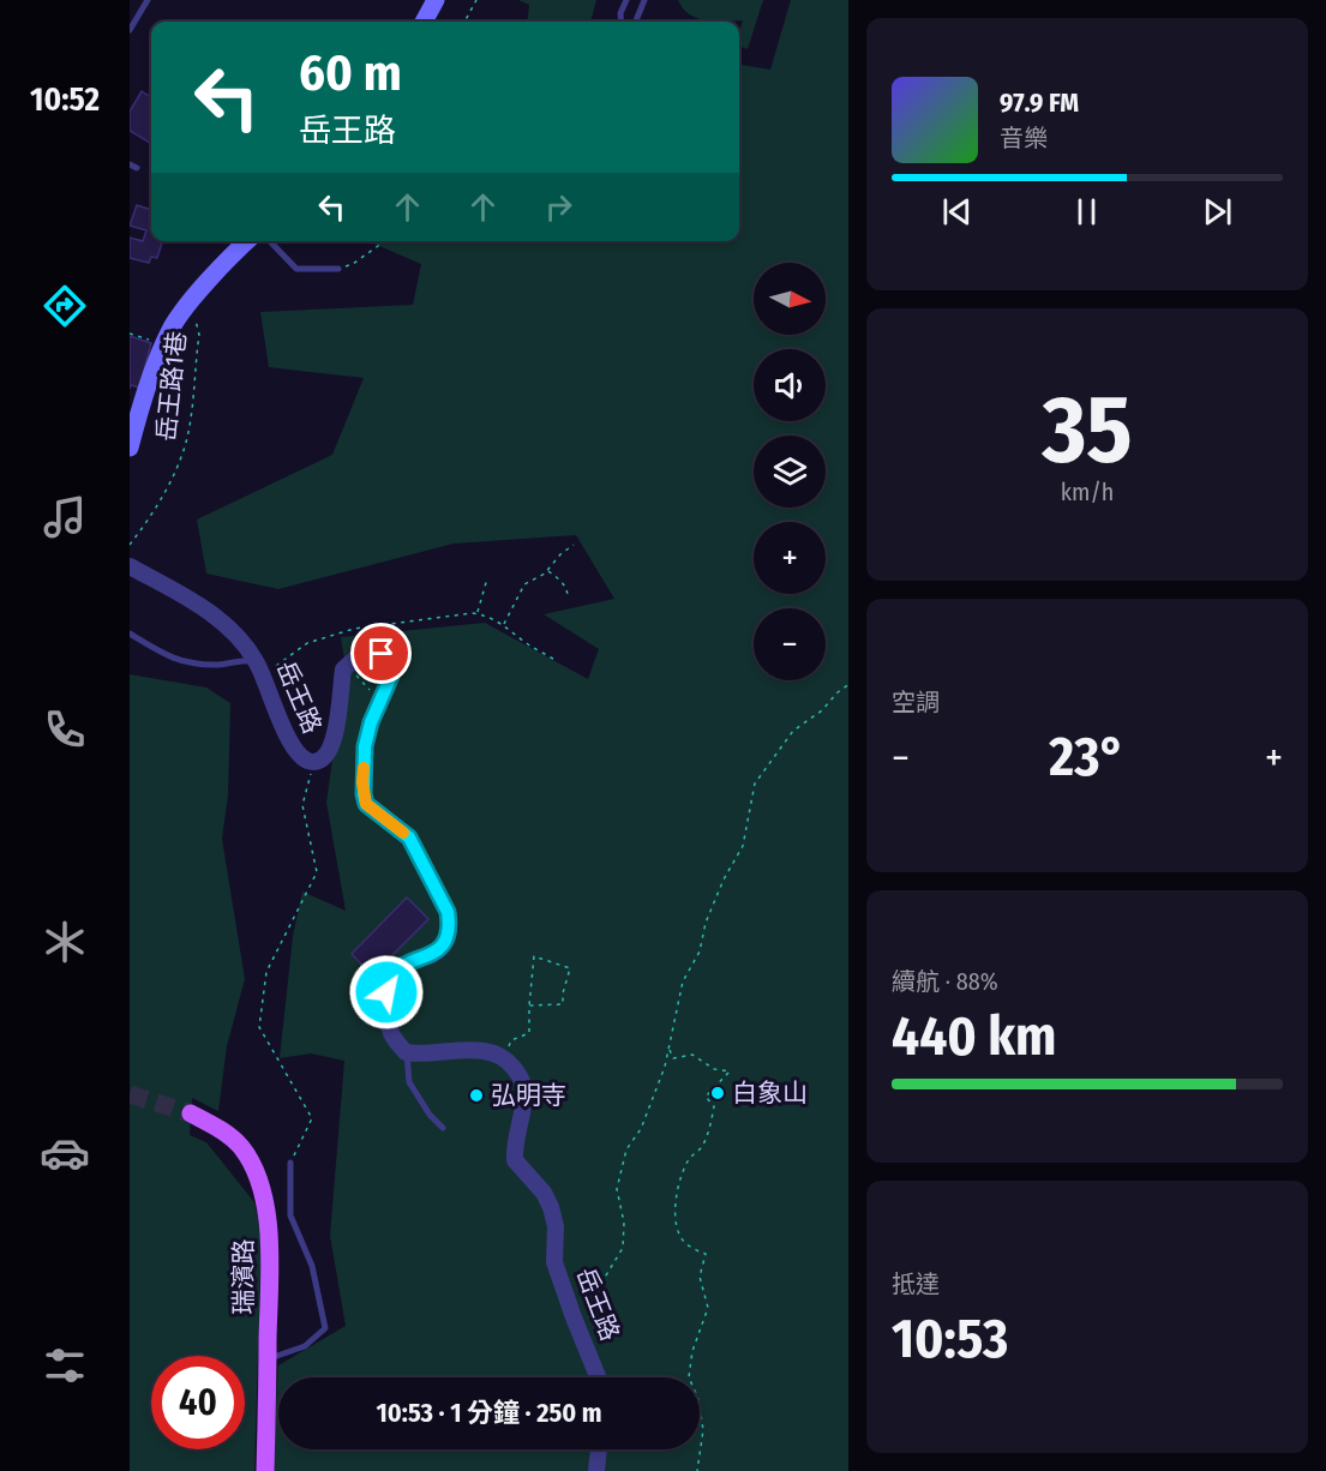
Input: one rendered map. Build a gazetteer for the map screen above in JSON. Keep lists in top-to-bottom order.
{
  "streets": {
    "main road": ["瑞濱路"],
    "street": ["岳王路"],
    "path": ["岳王路1巷"]
  },
  "places": ["白象山", "弘明寺"],
  "north": "right",
  "page": {
    "tabs": "10:52",
    "turn": ["60 m", "岳王路"],
    "song": ["97.9 FM", "音樂"],
    "map_buttons": ["+", "−"],
    "tile": [
      ["35", "km/h"],
      "空調",
      ["續航 · 88%", "440 km"],
      ["抵達", "10:53"]
    ],
    "heat": ["−", "23°", "+"],
    "limit": "40",
    "trip": "10:53 · 1 分鐘 · 250 m"
  }
}
